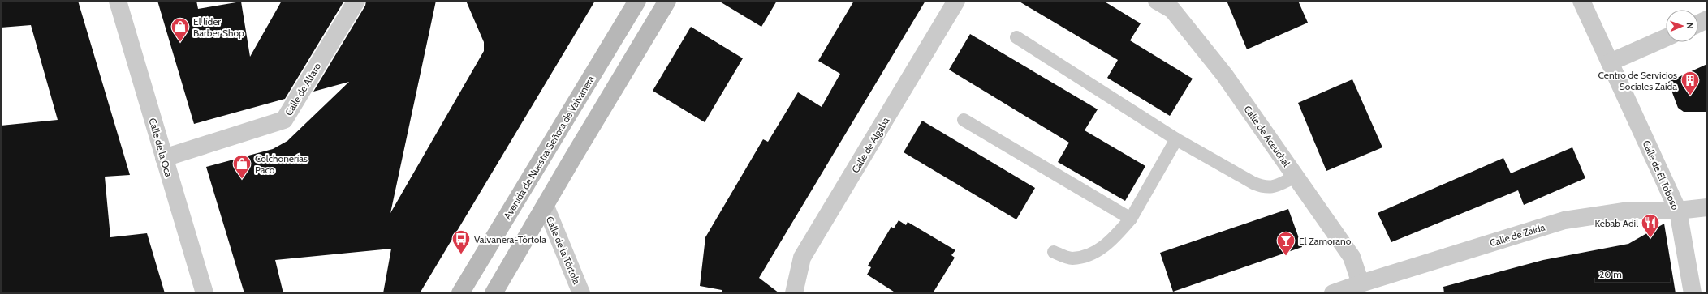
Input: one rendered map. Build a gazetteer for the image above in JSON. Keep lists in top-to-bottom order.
{
  "streets": {
    "main road": ["Avenida de Nuestra Señora de Valvanera"],
    "street": [
      "Calle de Alfaro",
      "Calle de Aceuchal",
      "Calle de Algaba",
      "Calle de la Oca",
      "Calle de El Toboso",
      "Calle de Zaida",
      "Calle de la Tórtola"
    ]
  },
  "crossings": [
    ["Calle de Alfaro", "Calle de la Oca"],
    ["Calle de Aceuchal", "Calle de Zaida"],
    ["Calle de El Toboso", "Calle de Zaida"]
  ],
  "places": {
    "shop": ["El líder Barber Shop", "Colchonerías Paco"],
    "building": ["Centro de Servicios Sociales Zaida"],
    "restaurant": ["Kebab Adil"],
    "bus stop": ["Valvanera-Tórtola"],
    "bar": ["El Zamorano"]
  },
  "scale_bar": "20 m",
  "north": "right"
}
